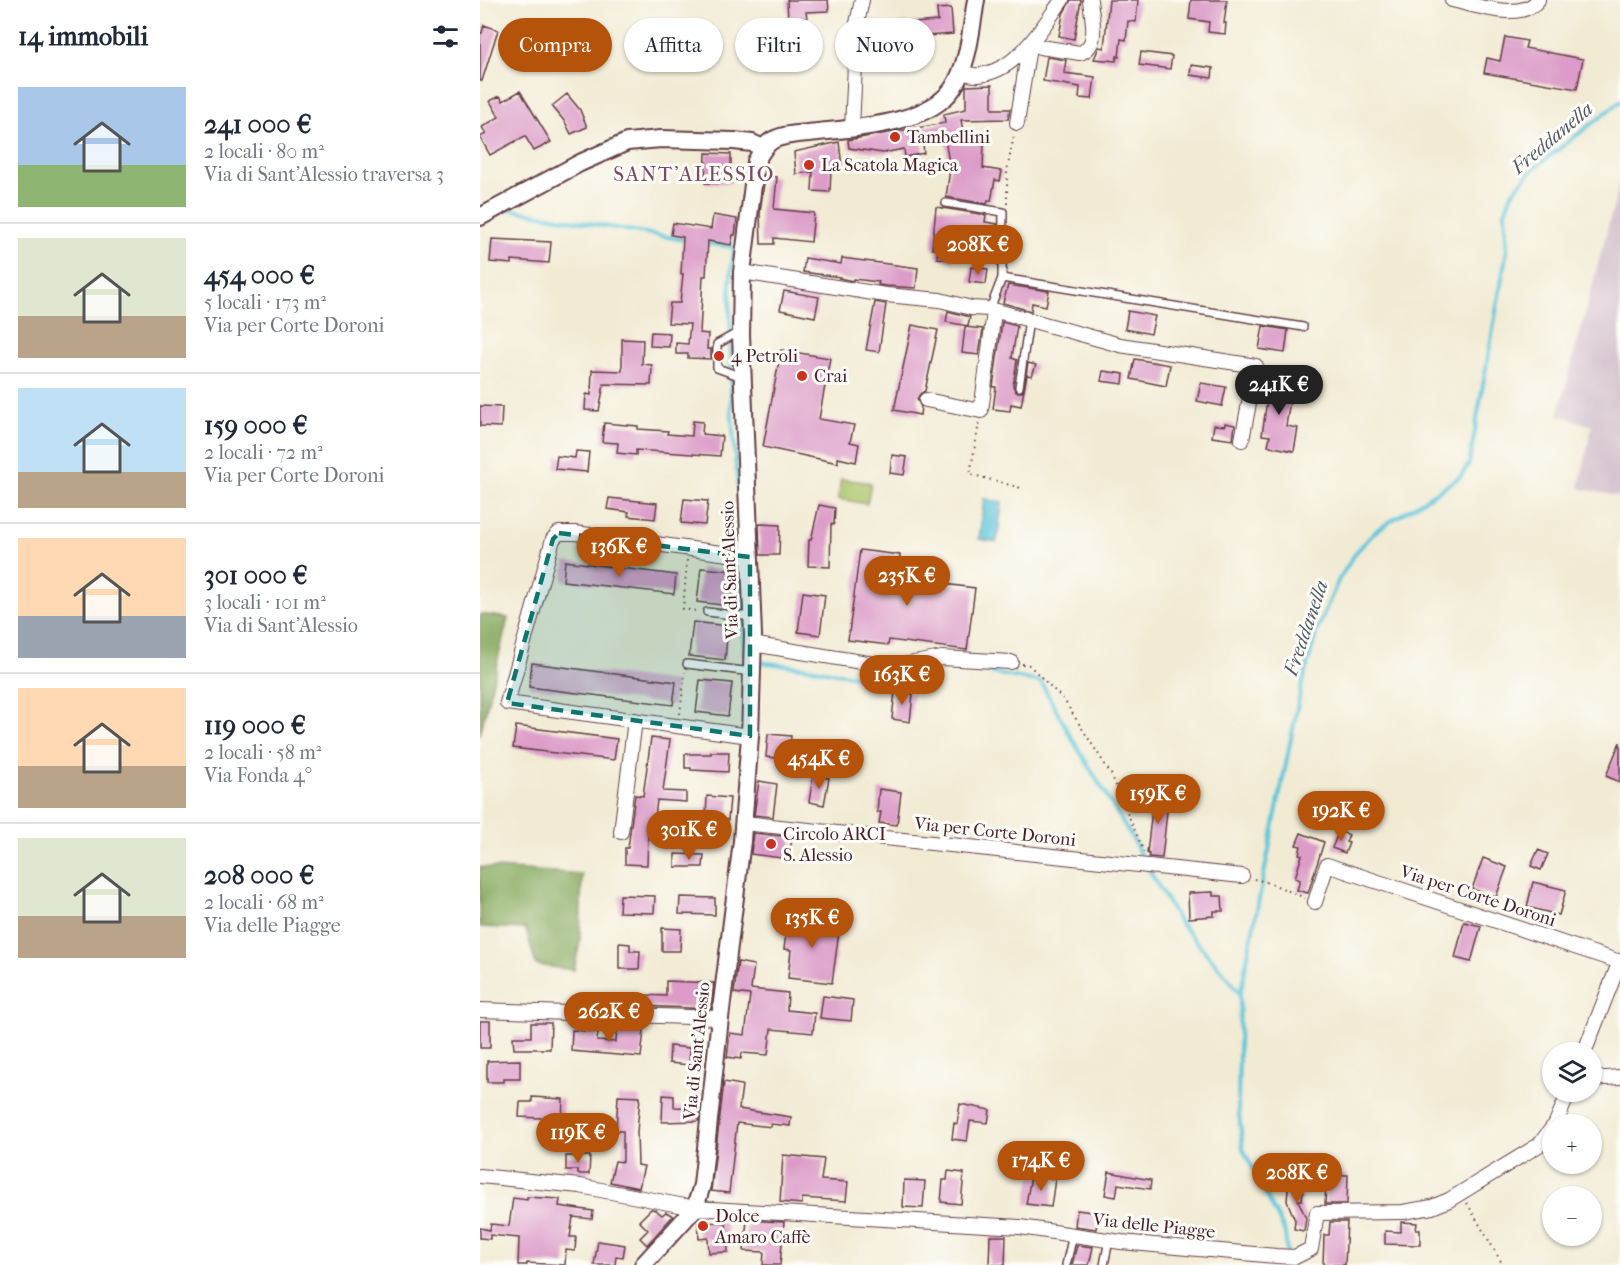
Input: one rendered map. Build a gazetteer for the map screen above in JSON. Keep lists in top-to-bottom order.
{
  "streets": {
    "street": ["Via di Sant'Alessio", "Via per Corte Doroni", "Via delle Piagge"]
  },
  "crossings": [
    ["Via di Sant'Alessio", "Via per Corte Doroni"],
    ["Via di Sant'Alessio", "Via delle Piagge"]
  ],
  "districts": ["SANT'ALESSIO"],
  "water": ["Freddanella"],
  "places": [
    "Tambellini",
    "La Scatola Magica",
    "4 Petroli",
    "Crai",
    "Circolo ARCI S. Alessio",
    "Dolce Amaro Caffè"
  ],
  "page": {
    "heading": "14 immobili",
    "chip": [
      "Compra",
      "Affitta",
      "Filtri",
      "Nuovo"
    ],
    "list": [
      {
        "name": "241 000 €",
        "note": "2 locali · 80 m² · Via di Sant'Alessio traversa 3"
      },
      {
        "name": "454 000 €",
        "note": "5 locali · 173 m² · Via per Corte Doroni"
      },
      {
        "name": "159 000 €",
        "note": "2 locali · 72 m² · Via per Corte Doroni"
      },
      {
        "name": "301 000 €",
        "note": "3 locali · 101 m² · Via di Sant'Alessio"
      },
      {
        "name": "119 000 €",
        "note": "2 locali · 58 m² · Via Fonda 4°"
      },
      {
        "name": "208 000 €",
        "note": "2 locali · 68 m² · Via delle Piagge"
      }
    ],
    "price": [
      "208K €",
      "241K €",
      "136K €",
      "235K €",
      "163K €",
      "454K €",
      "159K €",
      "192K €",
      "301K €",
      "135K €",
      "262K €",
      "119K €",
      "174K €",
      "208K €"
    ],
    "map_buttons": ["+", "−"]
  }
}
